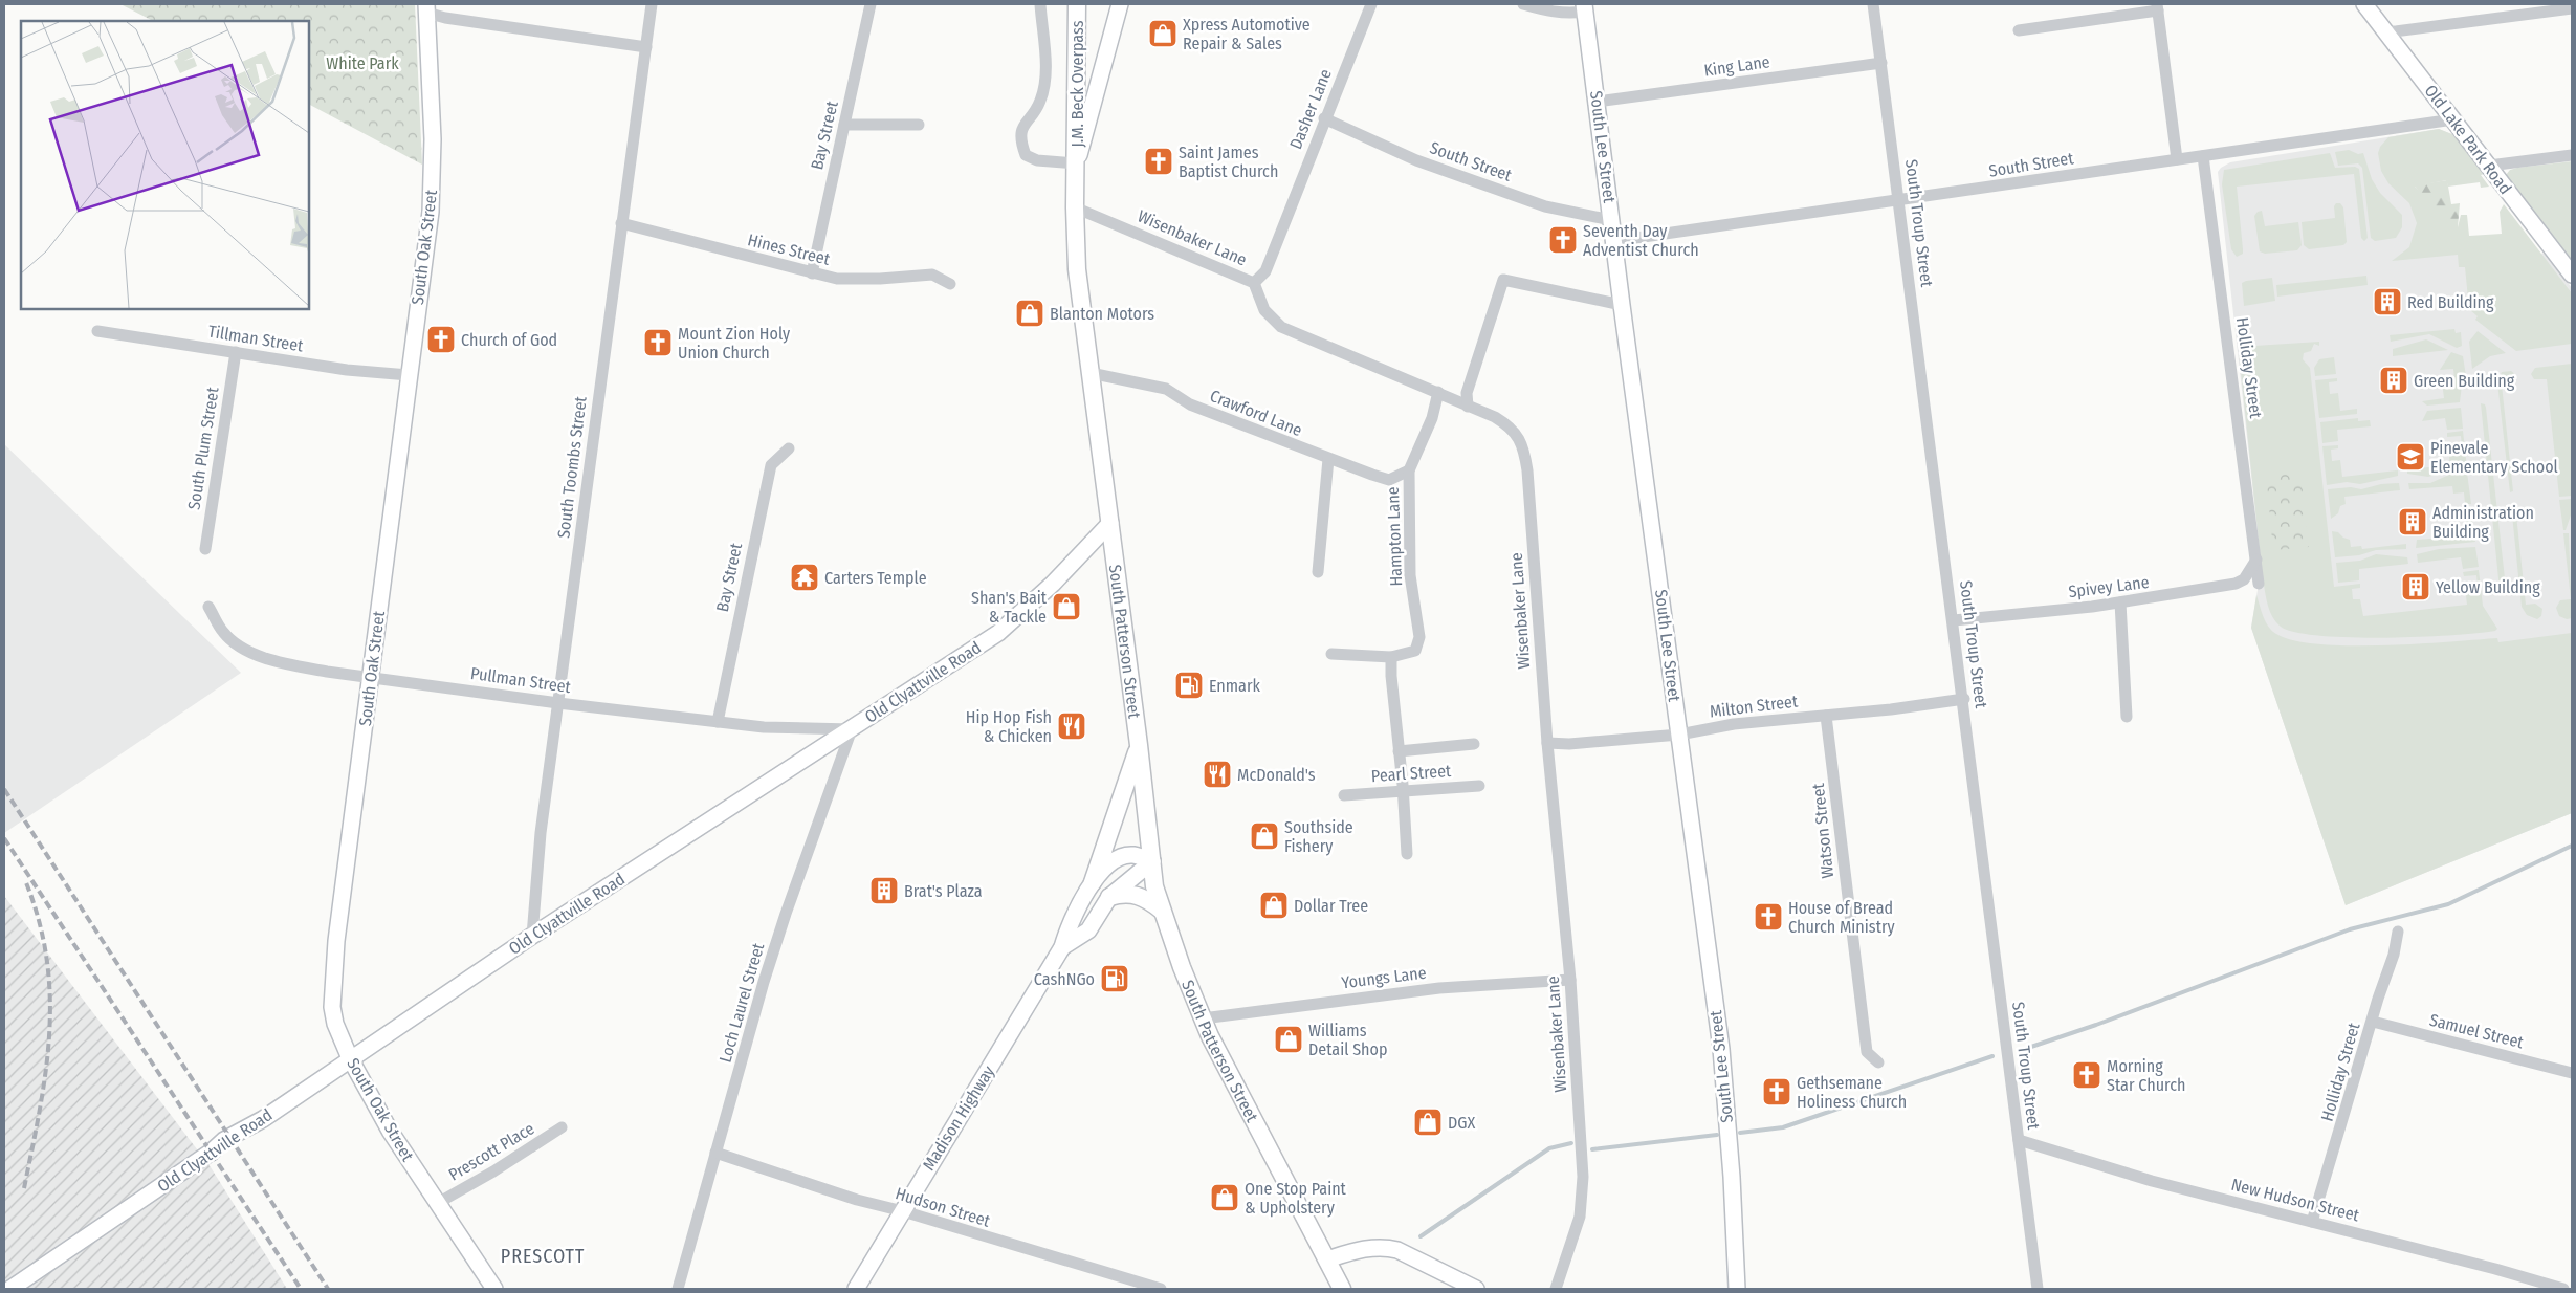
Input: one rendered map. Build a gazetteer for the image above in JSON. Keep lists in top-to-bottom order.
{
  "streets": {
    "main road": ["J.M. Beck Overpass", "South Patterson Street"],
    "street": [
      "King Lane",
      "Dasher Lane",
      "Bay Street",
      "Old Lake Park Road",
      "South Lee Street",
      "South Street",
      "South Troup Street",
      "Wisenbaker Lane",
      "South Oak Street",
      "Hines Street",
      "Tillman Street",
      "Holliday Street",
      "Crawford Lane",
      "South Plum Street",
      "South Toombs Street",
      "Hampton Lane",
      "Spivey Lane",
      "Pullman Street",
      "Old Clyattville Road",
      "Milton Street",
      "Pearl Street",
      "Watson Street",
      "Youngs Lane",
      "Loch Laurel Street",
      "Samuel Street",
      "Madison Highway",
      "Prescott Place",
      "New Hudson Street",
      "Hudson Street"
    ]
  },
  "crossings": [
    ["King Lane", "South Lee Street"],
    ["King Lane", "South Troup Street"],
    ["J.M. Beck Overpass", "South Patterson Street"],
    ["Dasher Lane", "South Street"],
    ["Dasher Lane", "Wisenbaker Lane"],
    ["Bay Street", "Hines Street"],
    ["Bay Street", "Pullman Street"],
    ["Old Lake Park Road", "South Street"],
    ["South Lee Street", "South Street"],
    ["South Lee Street", "Milton Street"],
    ["South Street", "South Troup Street"],
    ["South Street", "Holliday Street"],
    ["South Troup Street", "Spivey Lane"],
    ["South Troup Street", "Milton Street"],
    ["South Troup Street", "New Hudson Street"],
    ["Wisenbaker Lane", "Hampton Lane"],
    ["Wisenbaker Lane", "South Patterson Street"],
    ["Wisenbaker Lane", "Milton Street"],
    ["Wisenbaker Lane", "Youngs Lane"],
    ["South Oak Street", "Tillman Street"],
    ["South Oak Street", "Pullman Street"],
    ["South Oak Street", "Old Clyattville Road"],
    ["South Oak Street", "Prescott Place"],
    ["Hines Street", "South Toombs Street"],
    ["Tillman Street", "South Plum Street"],
    ["Holliday Street", "Spivey Lane"],
    ["Holliday Street", "Samuel Street"],
    ["Holliday Street", "New Hudson Street"],
    ["Crawford Lane", "Hampton Lane"],
    ["Crawford Lane", "South Patterson Street"],
    ["South Toombs Street", "Pullman Street"],
    ["South Toombs Street", "Old Clyattville Road"],
    ["South Patterson Street", "Old Clyattville Road"],
    ["South Patterson Street", "Youngs Lane"],
    ["South Patterson Street", "Madison Highway"],
    ["Pullman Street", "Old Clyattville Road"],
    ["Pullman Street", "Loch Laurel Street"],
    ["Old Clyattville Road", "Loch Laurel Street"],
    ["Milton Street", "Watson Street"],
    ["Loch Laurel Street", "Hudson Street"],
    ["Madison Highway", "Hudson Street"]
  ],
  "districts": ["PRESCOTT"],
  "parks": ["White Park"],
  "places": {
    "shop": [
      "Xpress Automotive Repair & Sales",
      "Blanton Motors",
      "Shan's Bait & Tackle",
      "Southside Fishery",
      "Dollar Tree",
      "Williams Detail Shop",
      "DGX",
      "One Stop Paint & Upholstery"
    ],
    "church": [
      "Saint James Baptist Church",
      "Seventh Day Adventist Church",
      "Church of God",
      "Mount Zion Holy Union Church",
      "House of Bread Church Ministry",
      "Morning Star Church",
      "Gethsemane Holiness Church"
    ],
    "building": [
      "Red Building",
      "Green Building",
      "Administration Building",
      "Yellow Building",
      "Brat's Plaza"
    ],
    "school or university": ["Pinevale Elementary School"],
    "temple": ["Carters Temple"],
    "fuel station": ["Enmark", "CashNGo"],
    "restaurant": ["Hip Hop Fish & Chicken", "McDonald's"]
  }
}
